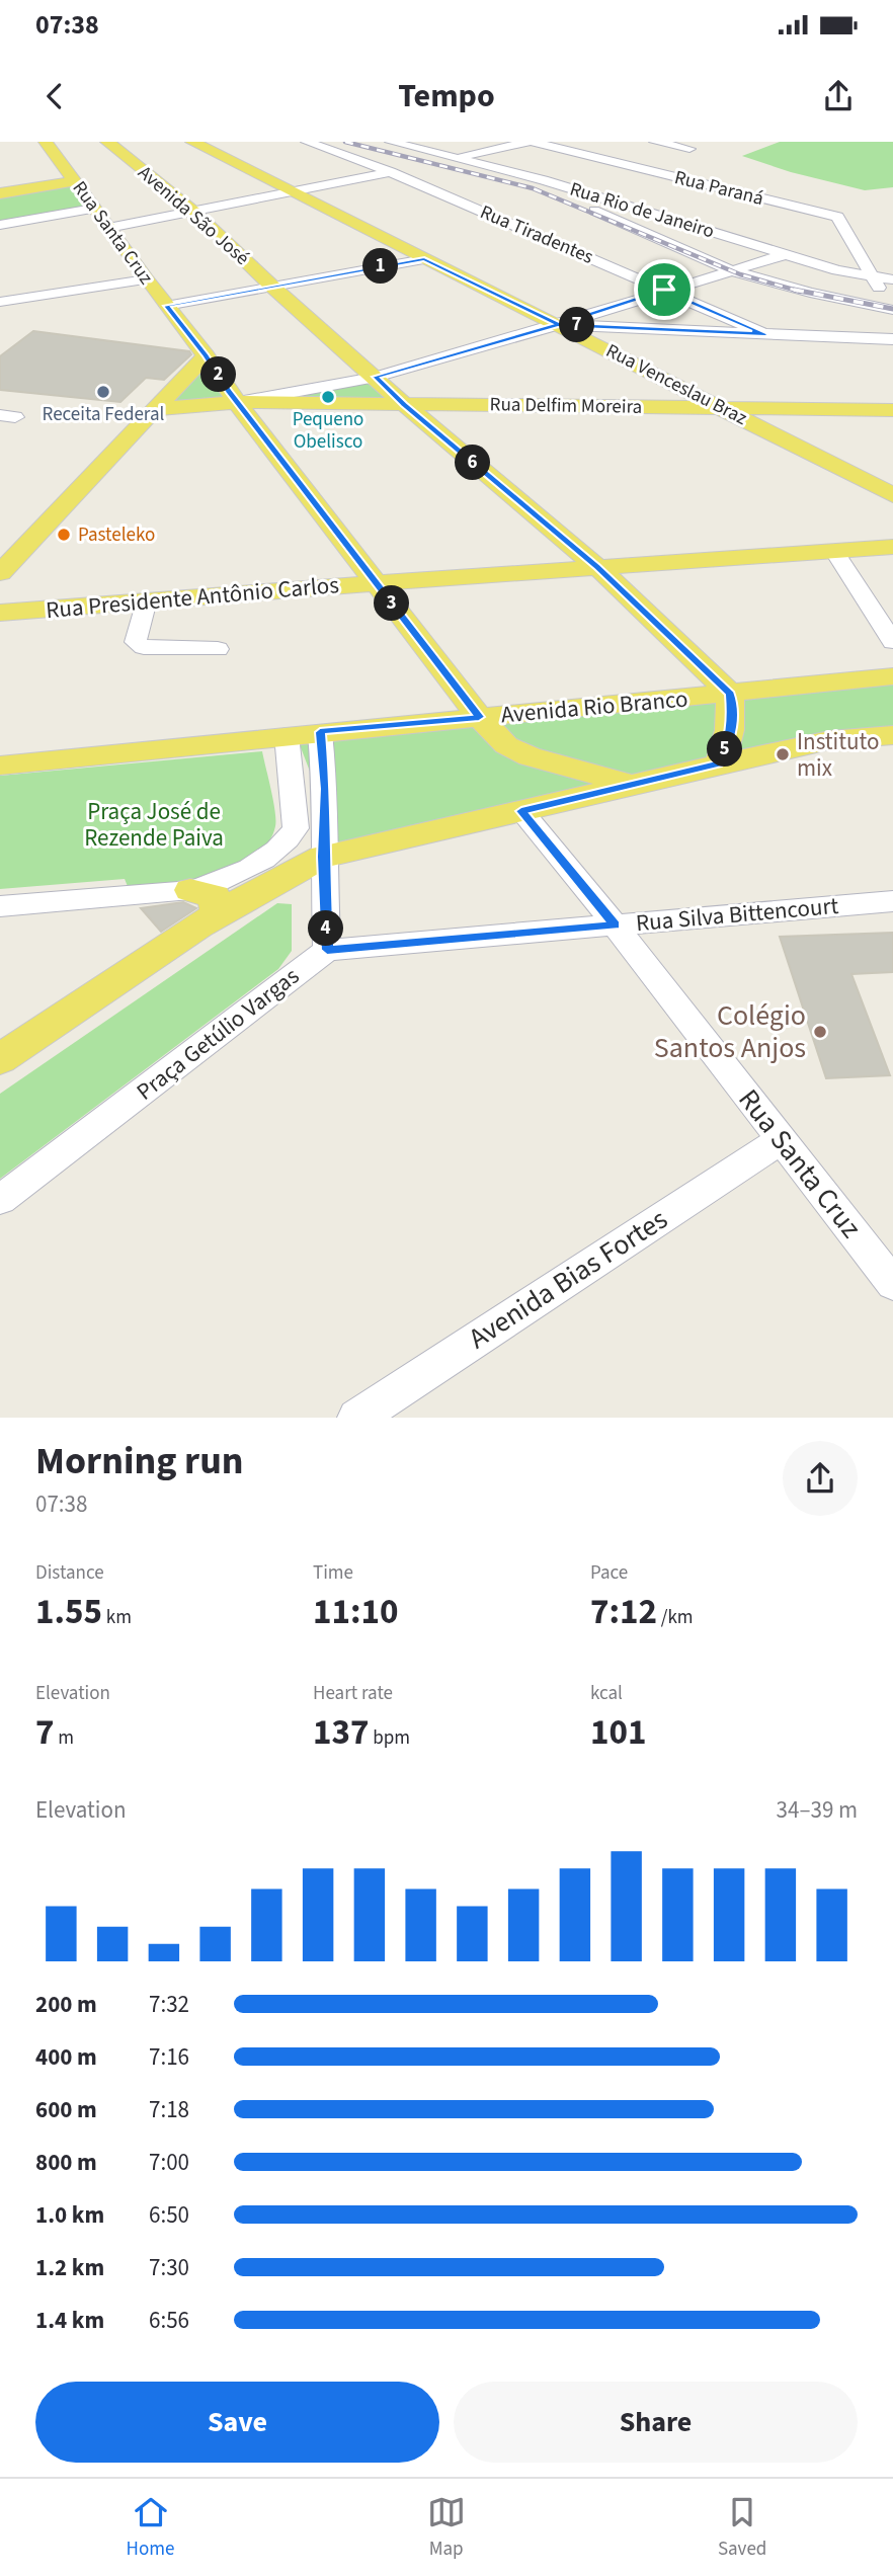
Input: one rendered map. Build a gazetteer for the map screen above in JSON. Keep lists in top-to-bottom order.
{
  "streets": {
    "main road": [
      "Avenida São José",
      "Rua Santa Cruz",
      "Rua Venceslau Braz",
      "Rua Delfim Moreira",
      "Rua Presidente Antônio Carlos",
      "Avenida Rio Branco"
    ],
    "street": [
      "Rua Paraná",
      "Rua Rio de Janeiro",
      "Rua Tiradentes",
      "Rua Silva Bittencourt",
      "Praça Getúlio Vargas",
      "Avenida Bias Fortes"
    ]
  },
  "crossings": [
    ["Rua Paraná", "Rua Rio de Janeiro"],
    ["Avenida São José", "Rua Delfim Moreira"],
    ["Avenida São José", "Rua Presidente Antônio Carlos"],
    ["Avenida São José", "Avenida Rio Branco"],
    ["Rua Santa Cruz", "Rua Delfim Moreira"],
    ["Rua Santa Cruz", "Rua Silva Bittencourt"],
    ["Rua Santa Cruz", "Avenida Bias Fortes"],
    ["Rua Venceslau Braz", "Rua Delfim Moreira"],
    ["Rua Silva Bittencourt", "Praça Getúlio Vargas"]
  ],
  "parks": ["Praça José de Rezende Paiva"],
  "places": [
    "Receita Federal",
    "Pequeno Obelisco",
    "Pasteleko",
    "Instituto mix",
    "Colégio Santos Anjos"
  ],
  "page": {
    "status": "07:38",
    "header": "Tempo",
    "pins": [
      "1",
      "7",
      "2",
      "6",
      "3",
      "5",
      "4"
    ],
    "heading": ["Morning run", "07:38"],
    "stats": [
      ["Distance", "1.55 km"],
      ["Time", "11:10"],
      ["Pace", "7:12 /km"],
      ["Elevation", "7 m"],
      ["Heart rate", "137 bpm"],
      ["kcal", "101"]
    ],
    "chart": ["Elevation", "34–39 m"],
    "list": [
      {
        "name": "200 m",
        "note": "7:32"
      },
      {
        "name": "400 m",
        "note": "7:16"
      },
      {
        "name": "600 m",
        "note": "7:18"
      },
      {
        "name": "800 m",
        "note": "7:00"
      },
      {
        "name": "1.0 km",
        "note": "6:50"
      },
      {
        "name": "1.2 km",
        "note": "7:30"
      },
      {
        "name": "1.4 km",
        "note": "6:56"
      }
    ],
    "buttons": ["Save", "Share"],
    "tabs": ["Home", "Map", "Saved"]
  }
}
